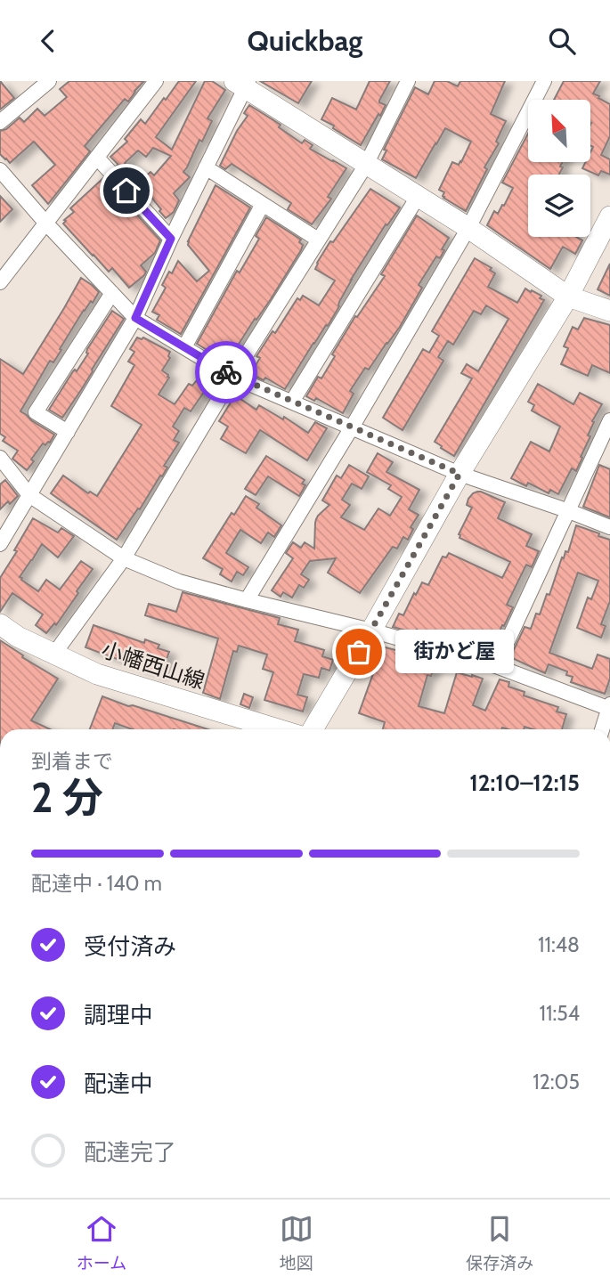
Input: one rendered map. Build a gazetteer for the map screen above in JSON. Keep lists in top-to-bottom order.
{
  "streets": {
    "street": ["小幡西山線"]
  },
  "places": ["街かど屋"],
  "north": "top left",
  "page": {
    "header": "Quickbag",
    "bubble": "街かど屋",
    "heading": ["2 分", "到着まで", "12:10–12:15"],
    "bar": "配達中 · 140 m",
    "list": [
      ["受付済み", "11:48"],
      ["調理中", "11:54"],
      ["配達中", "12:05"],
      "配達完了"
    ],
    "tabs": ["ホーム", "地図", "保存済み"]
  }
}
